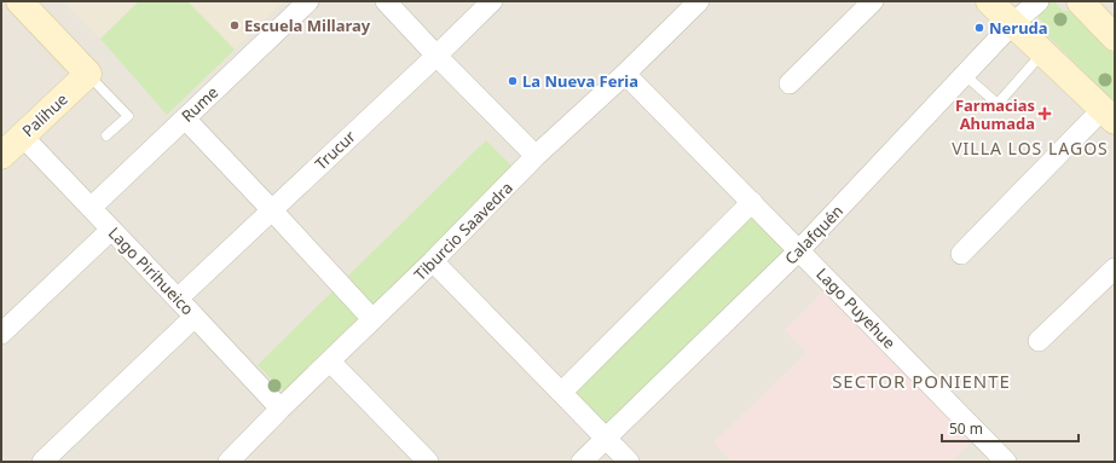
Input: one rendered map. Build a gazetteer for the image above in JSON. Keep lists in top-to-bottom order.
{
  "streets": {
    "street": [
      "Rume",
      "Palihue",
      "Trucur",
      "Tiburcio Saavedra",
      "Calafquén",
      "Lago Pirihueico",
      "Lago Puyehue"
    ]
  },
  "crossings": [
    ["Rume", "Lago Pirihueico"],
    ["Palihue", "Lago Pirihueico"],
    ["Trucur", "Lago Pirihueico"],
    ["Tiburcio Saavedra", "Lago Pirihueico"],
    ["Tiburcio Saavedra", "Lago Puyehue"],
    ["Calafquén", "Lago Puyehue"]
  ],
  "districts": ["VILLA LOS LAGOS", "SECTOR PONIENTE"],
  "places": {
    "other": ["Escuela Millaray", "Neruda", "La Nueva Feria"],
    "health": ["Farmacias Ahumada"]
  },
  "scale_bar": "50 m"
}
